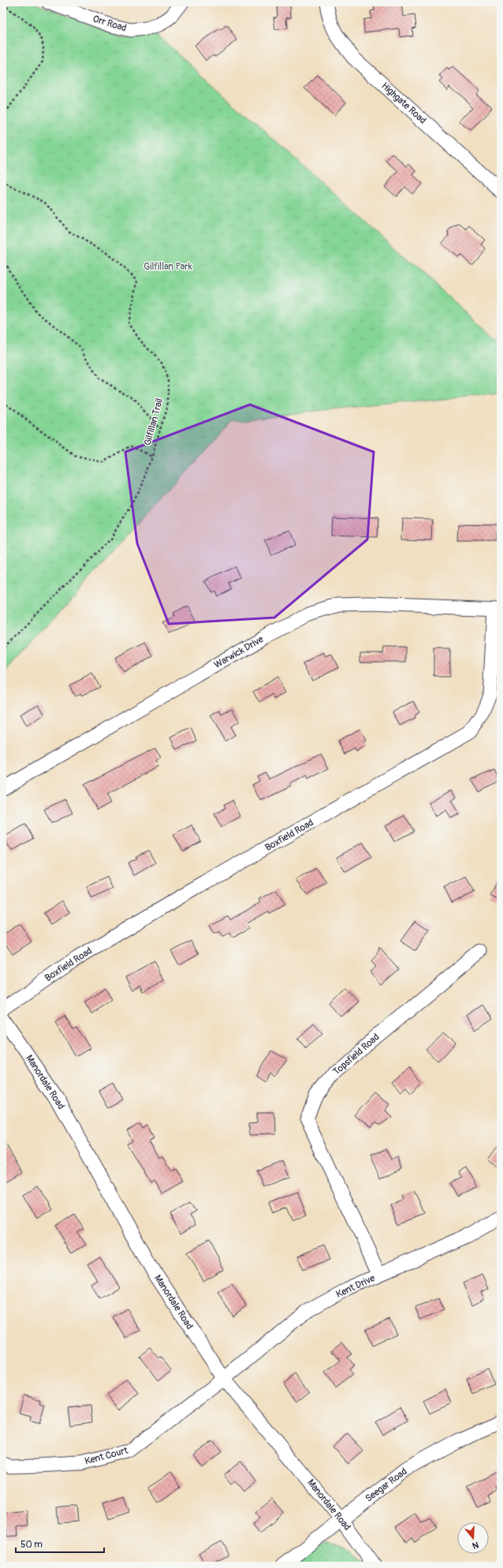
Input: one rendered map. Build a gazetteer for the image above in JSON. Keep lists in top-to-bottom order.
{
  "streets": {
    "street": [
      "Orr Road",
      "Highgate Road",
      "Warwick Drive",
      "Boxfield Road",
      "Topsfield Road",
      "Manordale Road",
      "Kent Drive",
      "Kent Court",
      "Seegar Road"
    ],
    "path": ["Gilfillan Trail"]
  },
  "crossings": [
    ["Warwick Drive", "Boxfield Road"],
    ["Topsfield Road", "Kent Drive"],
    ["Manordale Road", "Kent Drive"],
    ["Manordale Road", "Kent Court"],
    ["Manordale Road", "Seegar Road"],
    ["Kent Drive", "Kent Court"]
  ],
  "parks": ["Gilfillan Park"],
  "scale_bar": "50 m",
  "north": "bottom"
}
